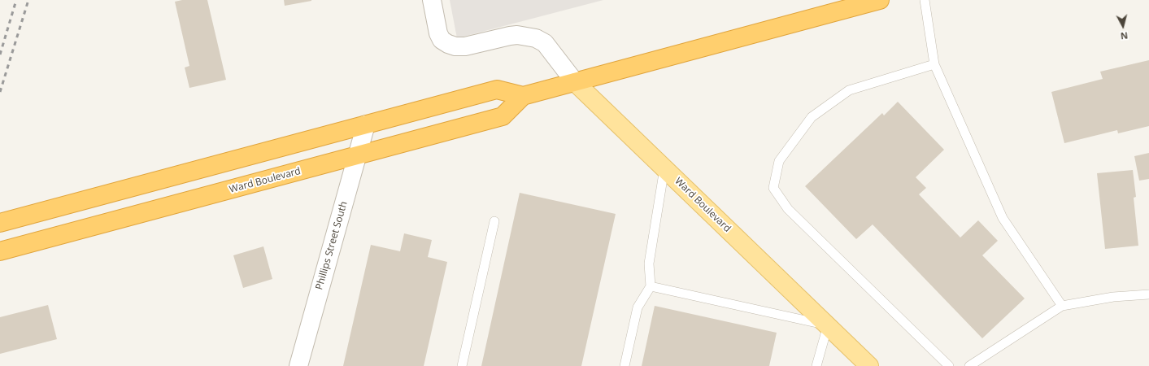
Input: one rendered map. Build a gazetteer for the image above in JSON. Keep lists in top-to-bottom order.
{
  "streets": {
    "highway": ["Ward Boulevard"],
    "street": ["Phillips Street South"]
  },
  "crossings": [
    ["Ward Boulevard", "Phillips Street South"]
  ],
  "north": "bottom"
}
